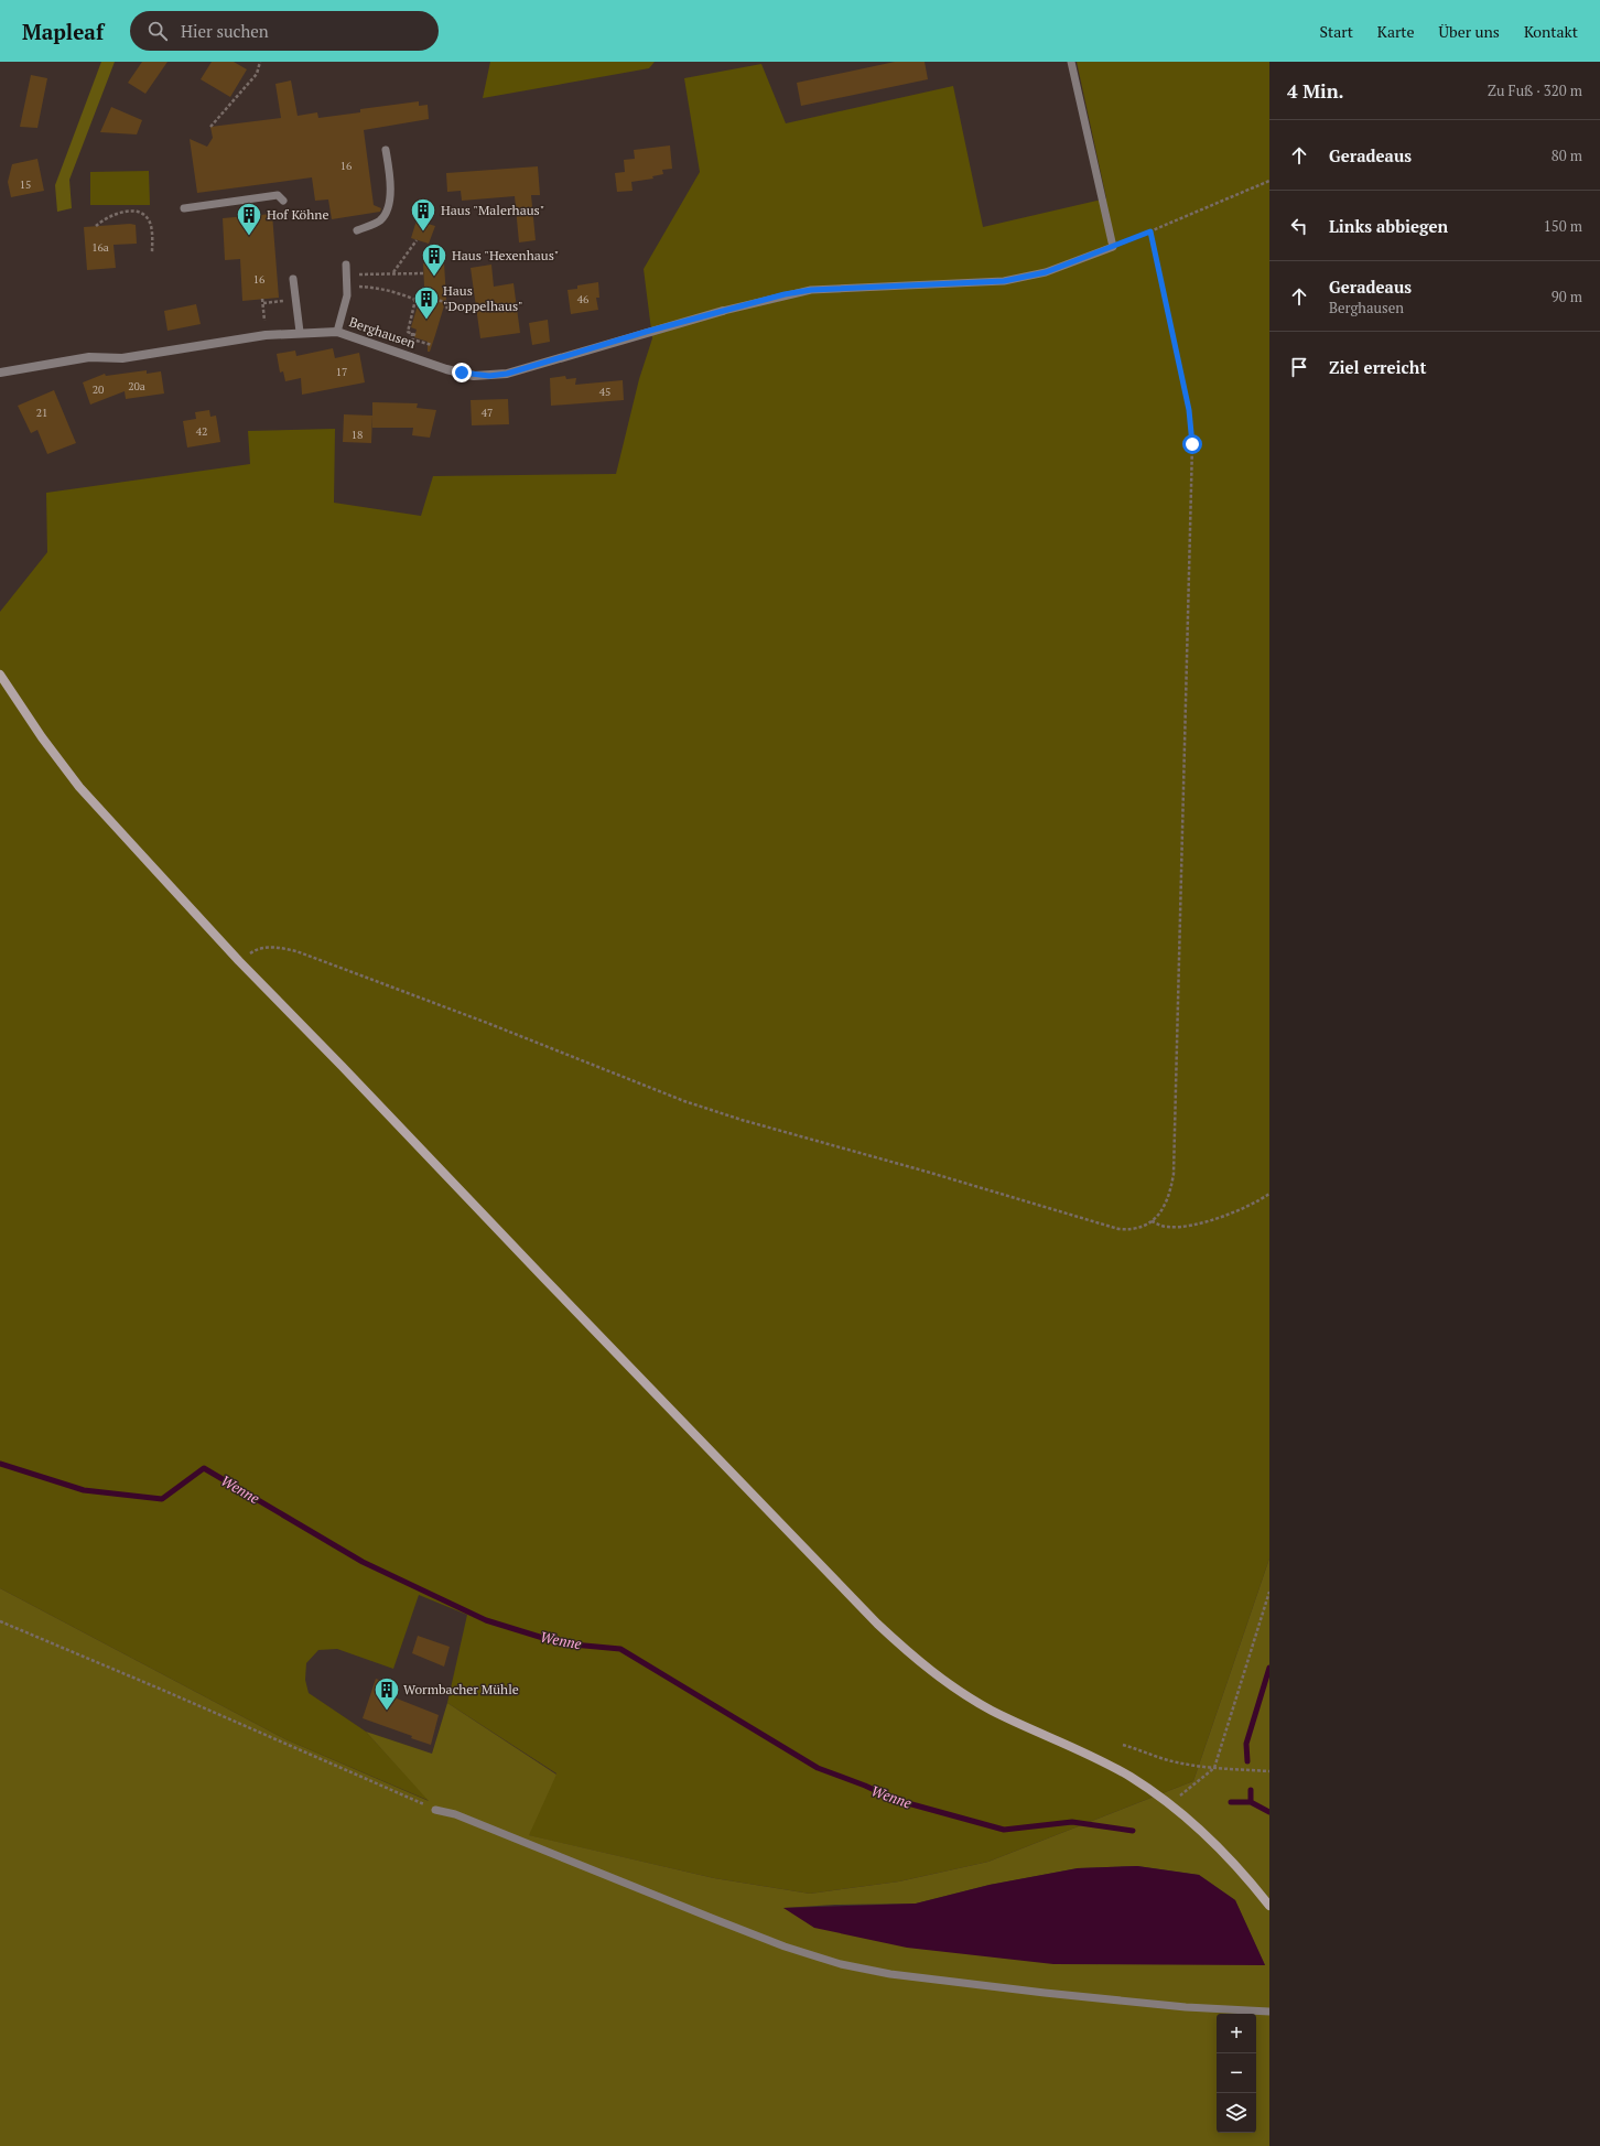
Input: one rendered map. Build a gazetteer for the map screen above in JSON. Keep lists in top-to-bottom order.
{
  "streets": {
    "street": ["Berghausen"]
  },
  "water": ["Wenne"],
  "places": {
    "building": [
      "Haus \"Malerhaus\"",
      "Hof Köhne",
      "Haus \"Hexenhaus\"",
      "Haus \"Doppelhaus\"",
      "Wormbacher Mühle"
    ]
  },
  "house_numbers": [
    "16",
    "15",
    "16a",
    "16",
    "46",
    "17",
    "20a",
    "20",
    "45",
    "21",
    "47",
    "42",
    "18"
  ],
  "page": {
    "header": "Mapleaf",
    "search": "Hier suchen",
    "nav": [
      "Start",
      "Karte",
      "Über uns",
      "Kontakt"
    ],
    "heading": ["4 Min.", "Zu Fuß · 320 m"],
    "list": [
      ["Geradeaus", "80 m"],
      ["Links abbiegen", "150 m"],
      ["Geradeaus", "Berghausen", "90 m"],
      "Ziel erreicht"
    ],
    "map_buttons": ["+", "−"]
  }
}
